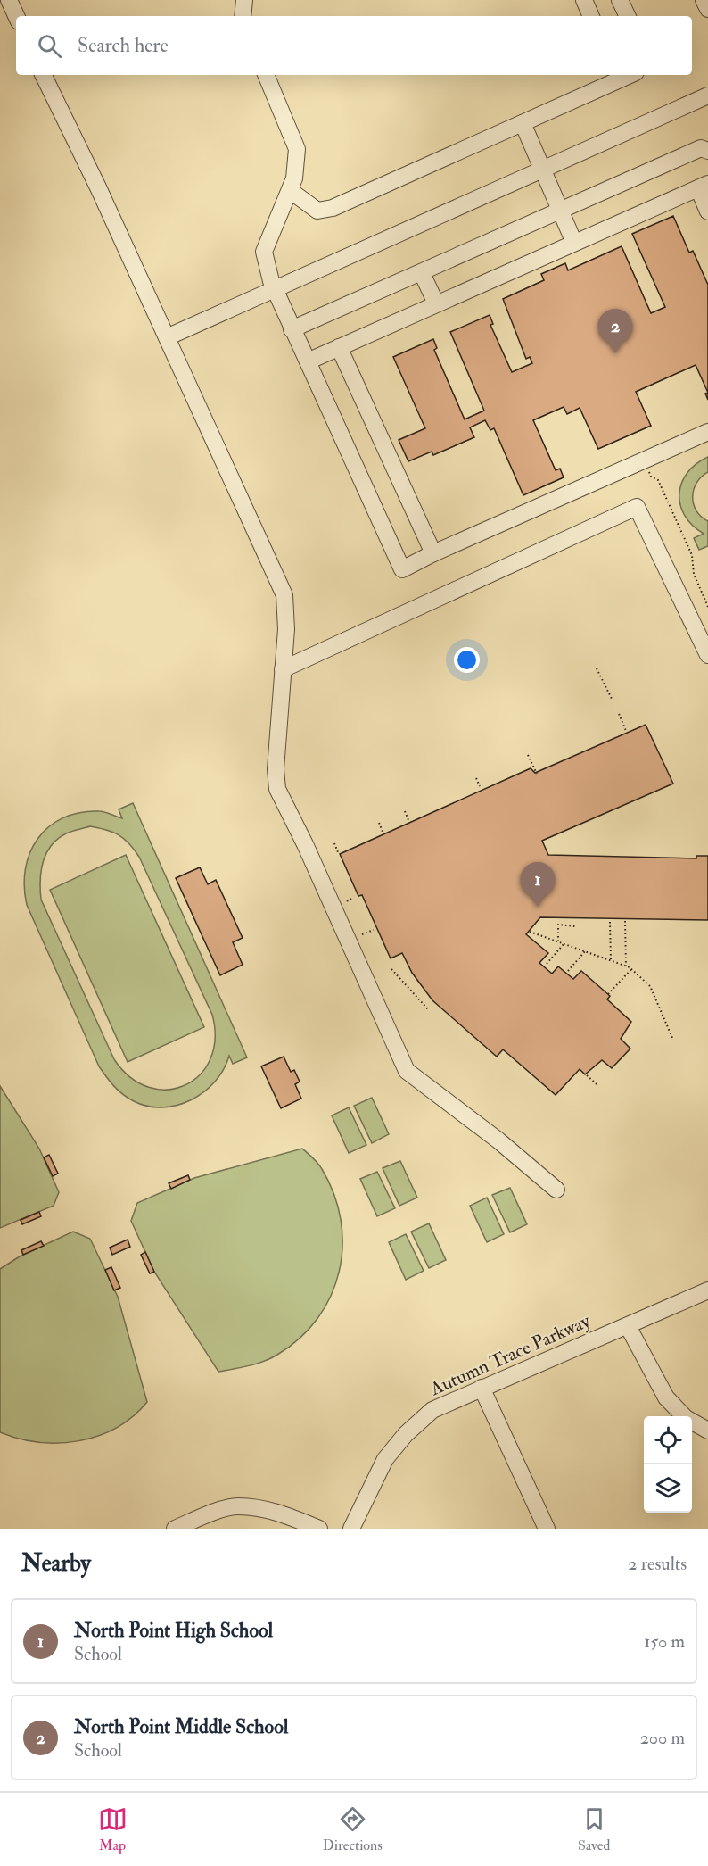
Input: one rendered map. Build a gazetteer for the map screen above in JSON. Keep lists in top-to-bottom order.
{
  "streets": {
    "street": ["Autumn Trace Parkway"]
  },
  "page": {
    "search": "Search here",
    "pins": ["2", "1"],
    "heading": ["Nearby", "2 results"],
    "list": [
      {
        "mark": "1",
        "name": "North Point High School",
        "note": "School",
        "value": "150 m"
      },
      {
        "mark": "2",
        "name": "North Point Middle School",
        "note": "School",
        "value": "200 m"
      }
    ],
    "nav": ["Map", "Directions", "Saved"]
  }
}
